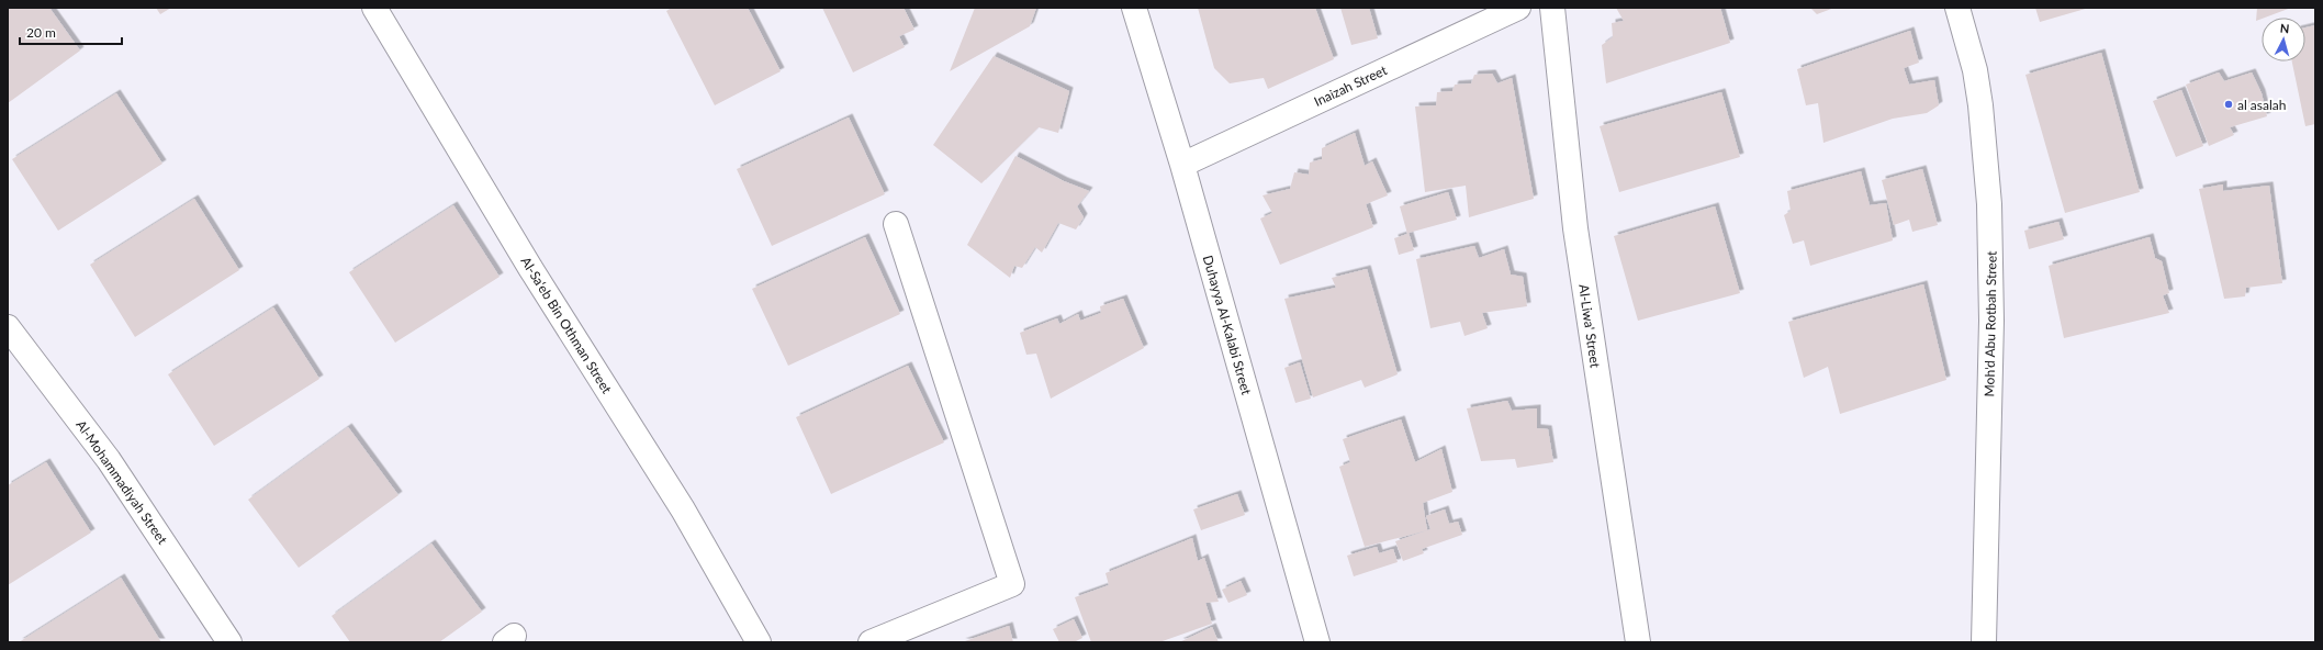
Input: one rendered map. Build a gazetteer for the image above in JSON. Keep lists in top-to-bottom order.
{
  "streets": {
    "street": [
      "Inaizah Street",
      "Moh'd Abu Rotbah Street",
      "Al-Sa‘eb Bin Othman Street",
      "Duhayya Al-Kalabi Street",
      "Al-Liwa' Street",
      "Al-Mohammadiyah Street"
    ]
  },
  "crossings": [
    ["Inaizah Street", "Duhayya Al-Kalabi Street"]
  ],
  "places": ["al asalah"],
  "scale_bar": "20 m",
  "north": "top"
}
